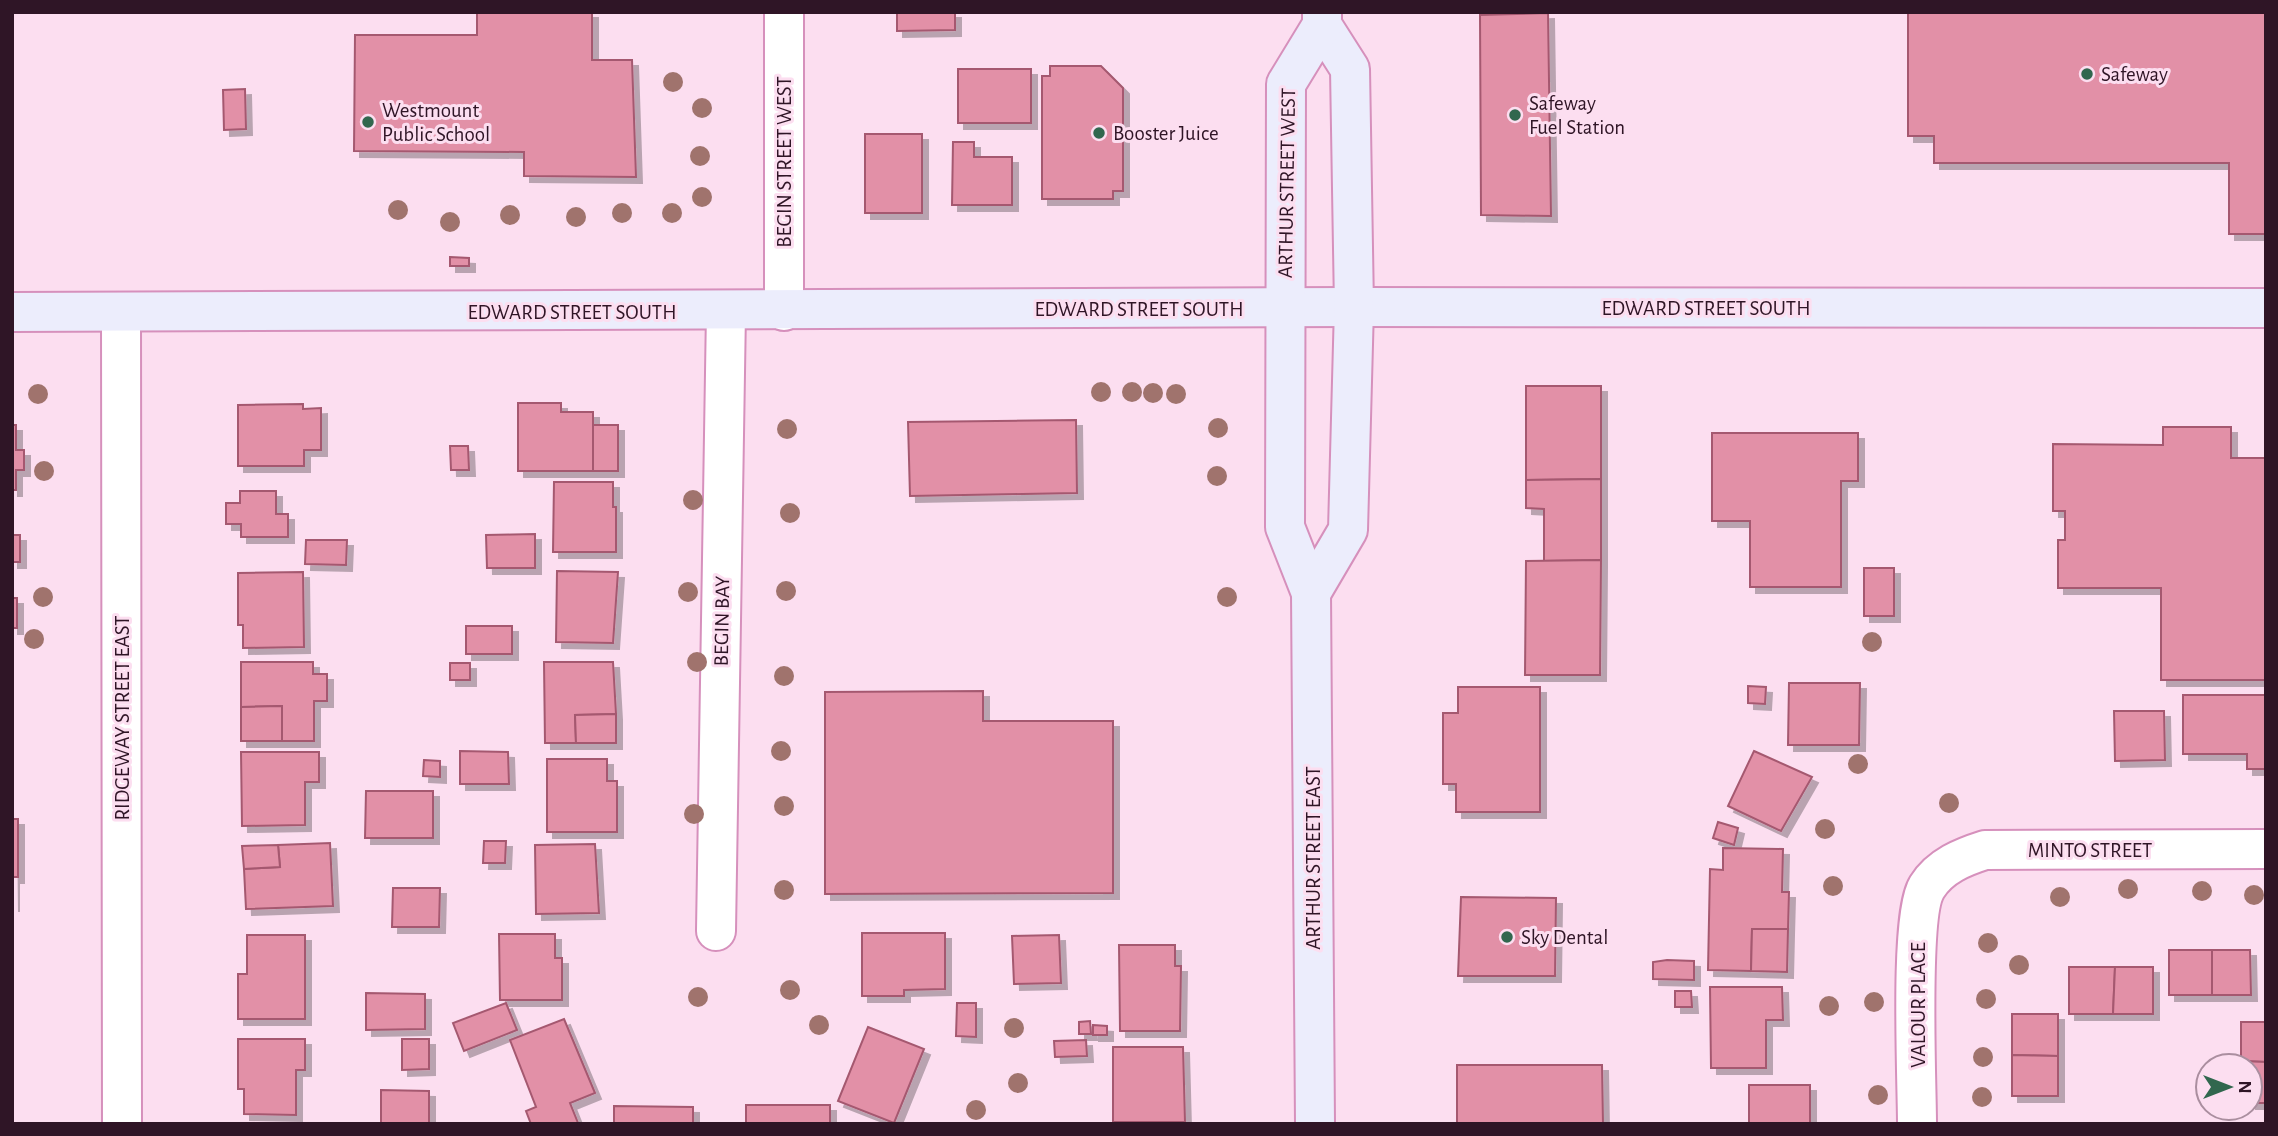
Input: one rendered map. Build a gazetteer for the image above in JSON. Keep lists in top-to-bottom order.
{
  "streets": {
    "main road": ["ARTHUR STREET WEST", "EDWARD STREET SOUTH", "ARTHUR STREET EAST"],
    "street": [
      "BEGIN STREET WEST",
      "BEGIN BAY",
      "RIDGEWAY STREET EAST",
      "MINTO STREET",
      "VALOUR PLACE"
    ]
  },
  "crossings": [
    ["BEGIN STREET WEST", "EDWARD STREET SOUTH"],
    ["ARTHUR STREET WEST", "EDWARD STREET SOUTH"],
    ["ARTHUR STREET WEST", "ARTHUR STREET EAST"],
    ["EDWARD STREET SOUTH", "BEGIN BAY"],
    ["EDWARD STREET SOUTH", "RIDGEWAY STREET EAST"],
    ["EDWARD STREET SOUTH", "ARTHUR STREET EAST"],
    ["MINTO STREET", "VALOUR PLACE"]
  ],
  "places": [
    "Safeway",
    "Safeway Fuel Station",
    "Westmount Public School",
    "Booster Juice",
    "Sky Dental"
  ],
  "north": "right"
}
